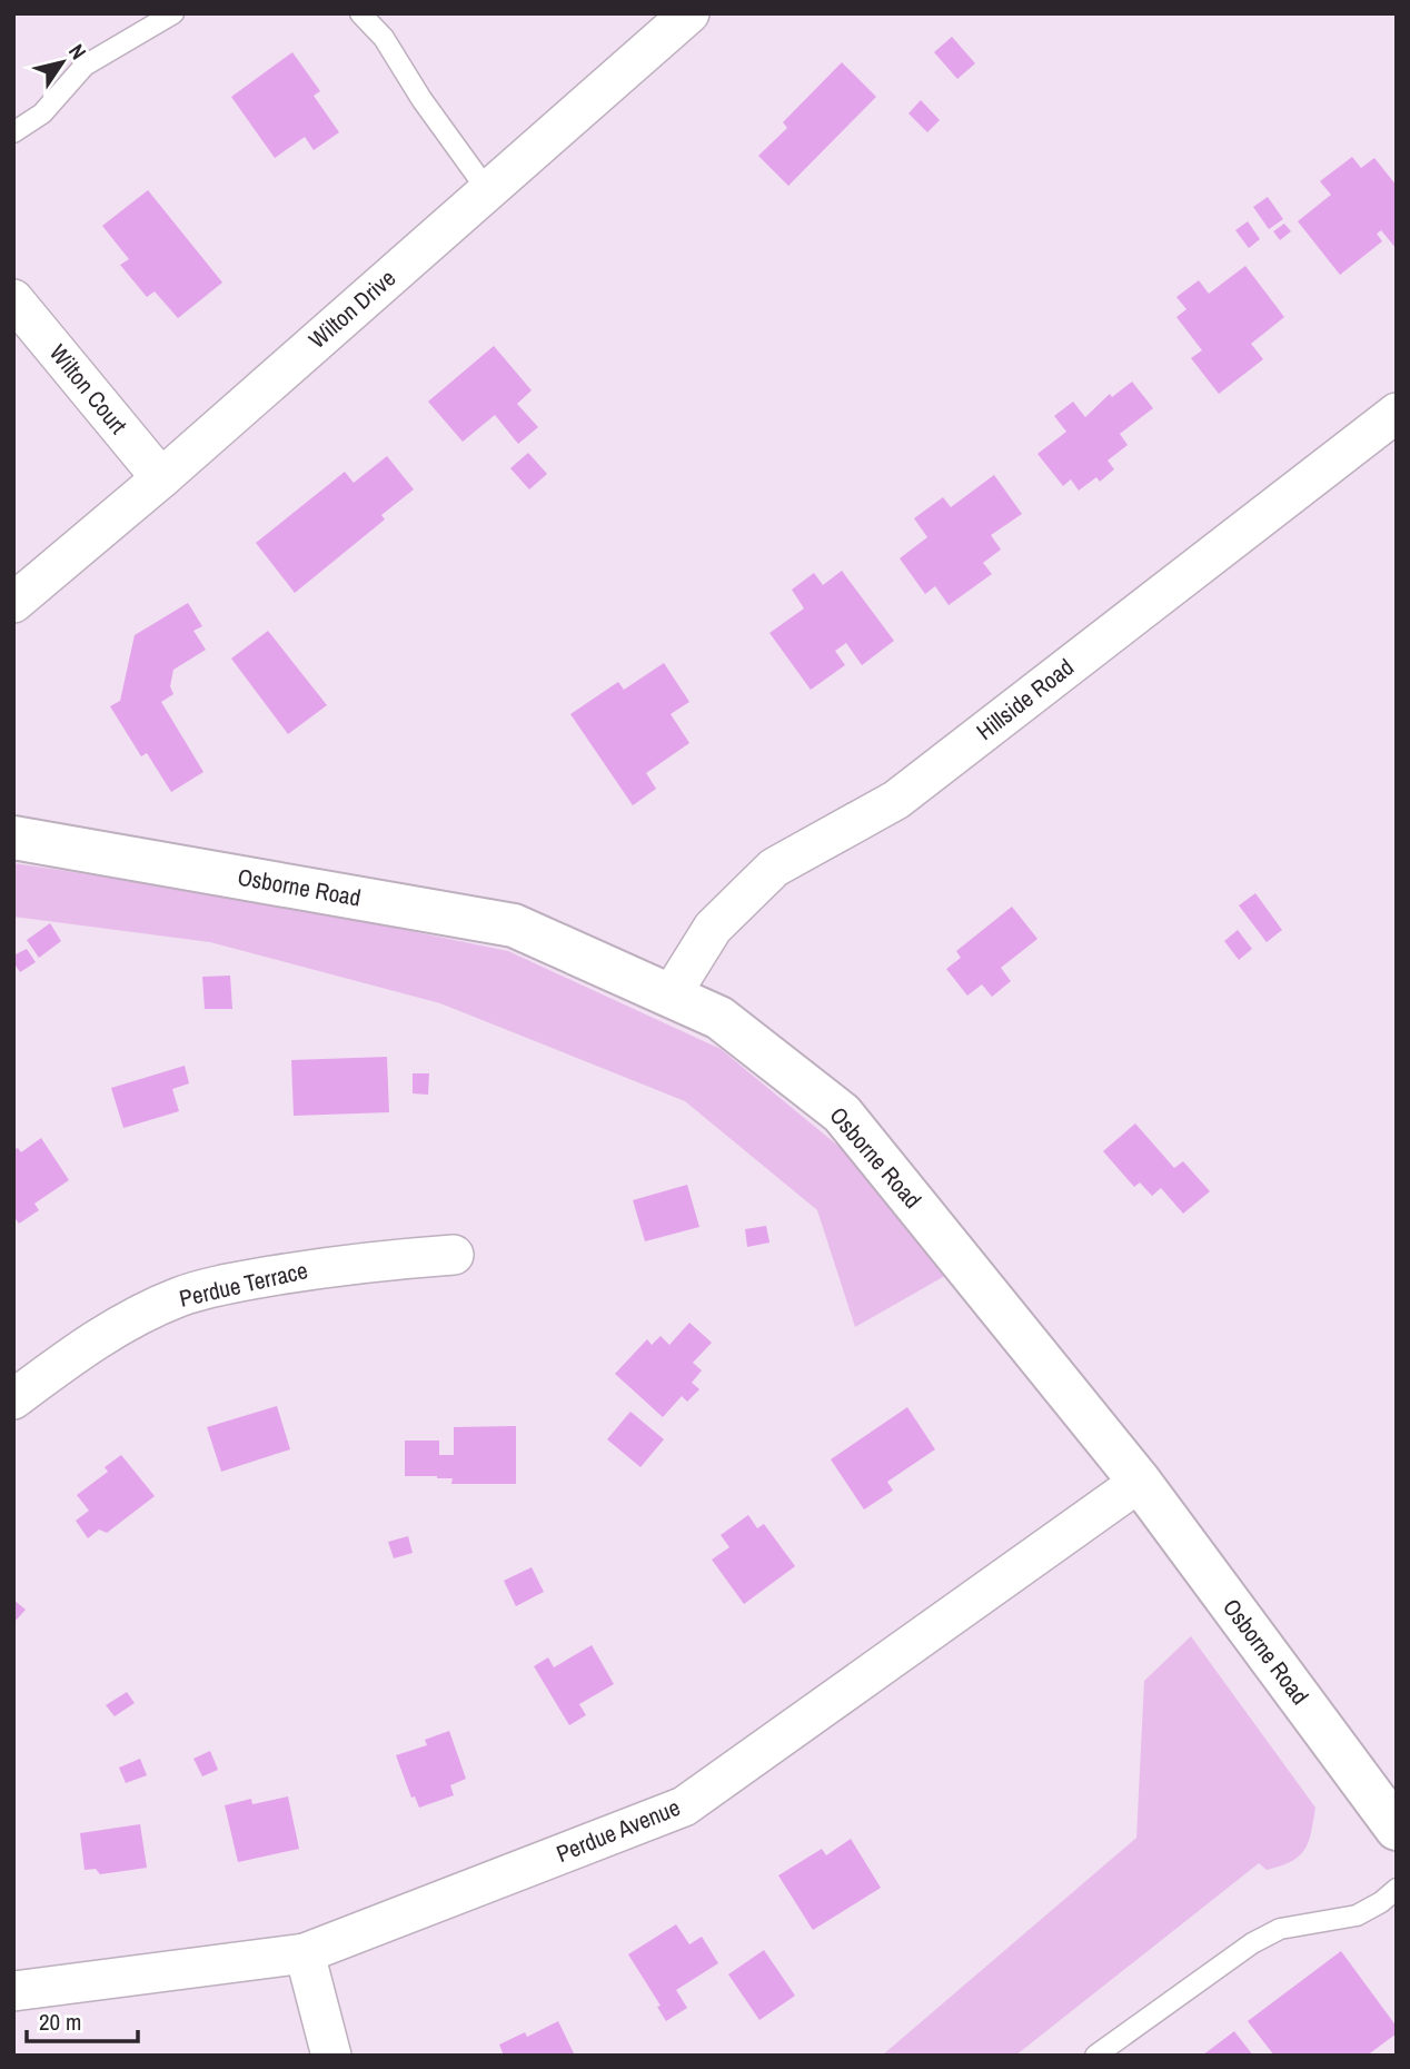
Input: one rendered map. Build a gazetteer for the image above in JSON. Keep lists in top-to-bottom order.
{
  "streets": {
    "street": [
      "Wilton Drive",
      "Wilton Court",
      "Hillside Road",
      "Osborne Road",
      "Perdue Terrace",
      "Perdue Avenue"
    ]
  },
  "crossings": [
    ["Wilton Drive", "Wilton Court"],
    ["Hillside Road", "Osborne Road"],
    ["Osborne Road", "Perdue Avenue"]
  ],
  "scale_bar": "20 m",
  "north": "top right"
}
